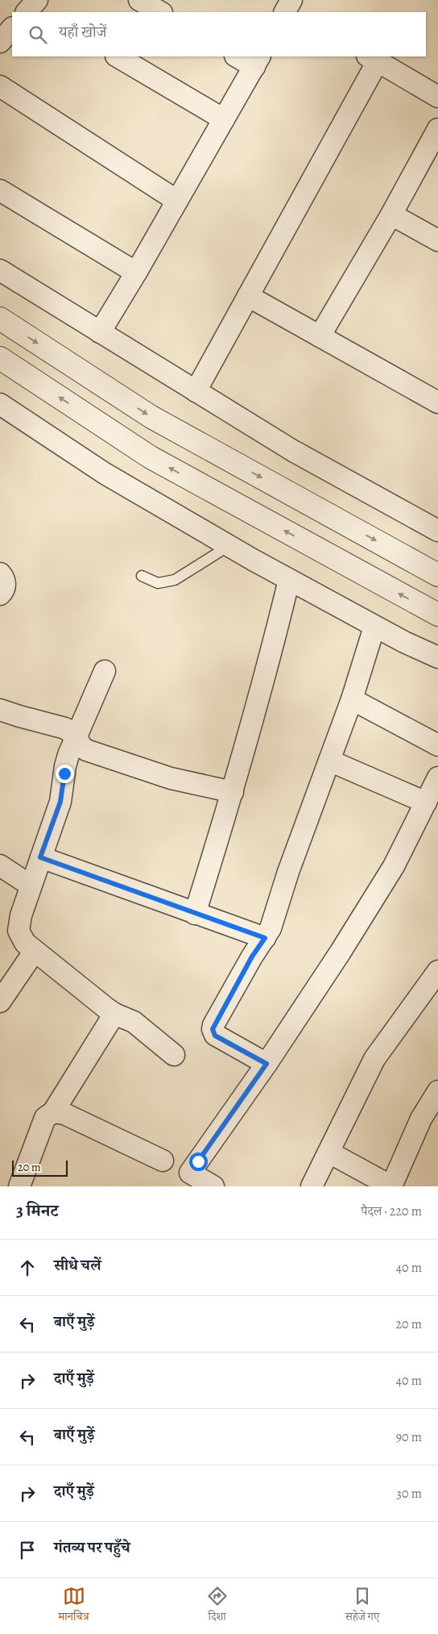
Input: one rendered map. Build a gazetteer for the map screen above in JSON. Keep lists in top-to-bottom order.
{
  "scale_bar": "20 m",
  "page": {
    "search": "यहाँ खोजें",
    "scale": "20 m",
    "heading": ["3 मिनट", "पैदल · 220 m"],
    "list": [
      ["सीधे चलें", "40 m"],
      ["बाएँ मुड़ें", "20 m"],
      ["दाएँ मुड़ें", "40 m"],
      ["बाएँ मुड़ें", "90 m"],
      ["दाएँ मुड़ें", "30 m"],
      "गंतव्य पर पहुँचे"
    ],
    "nav": ["मानचित्र", "दिशा", "सहेजे गए"]
  }
}
